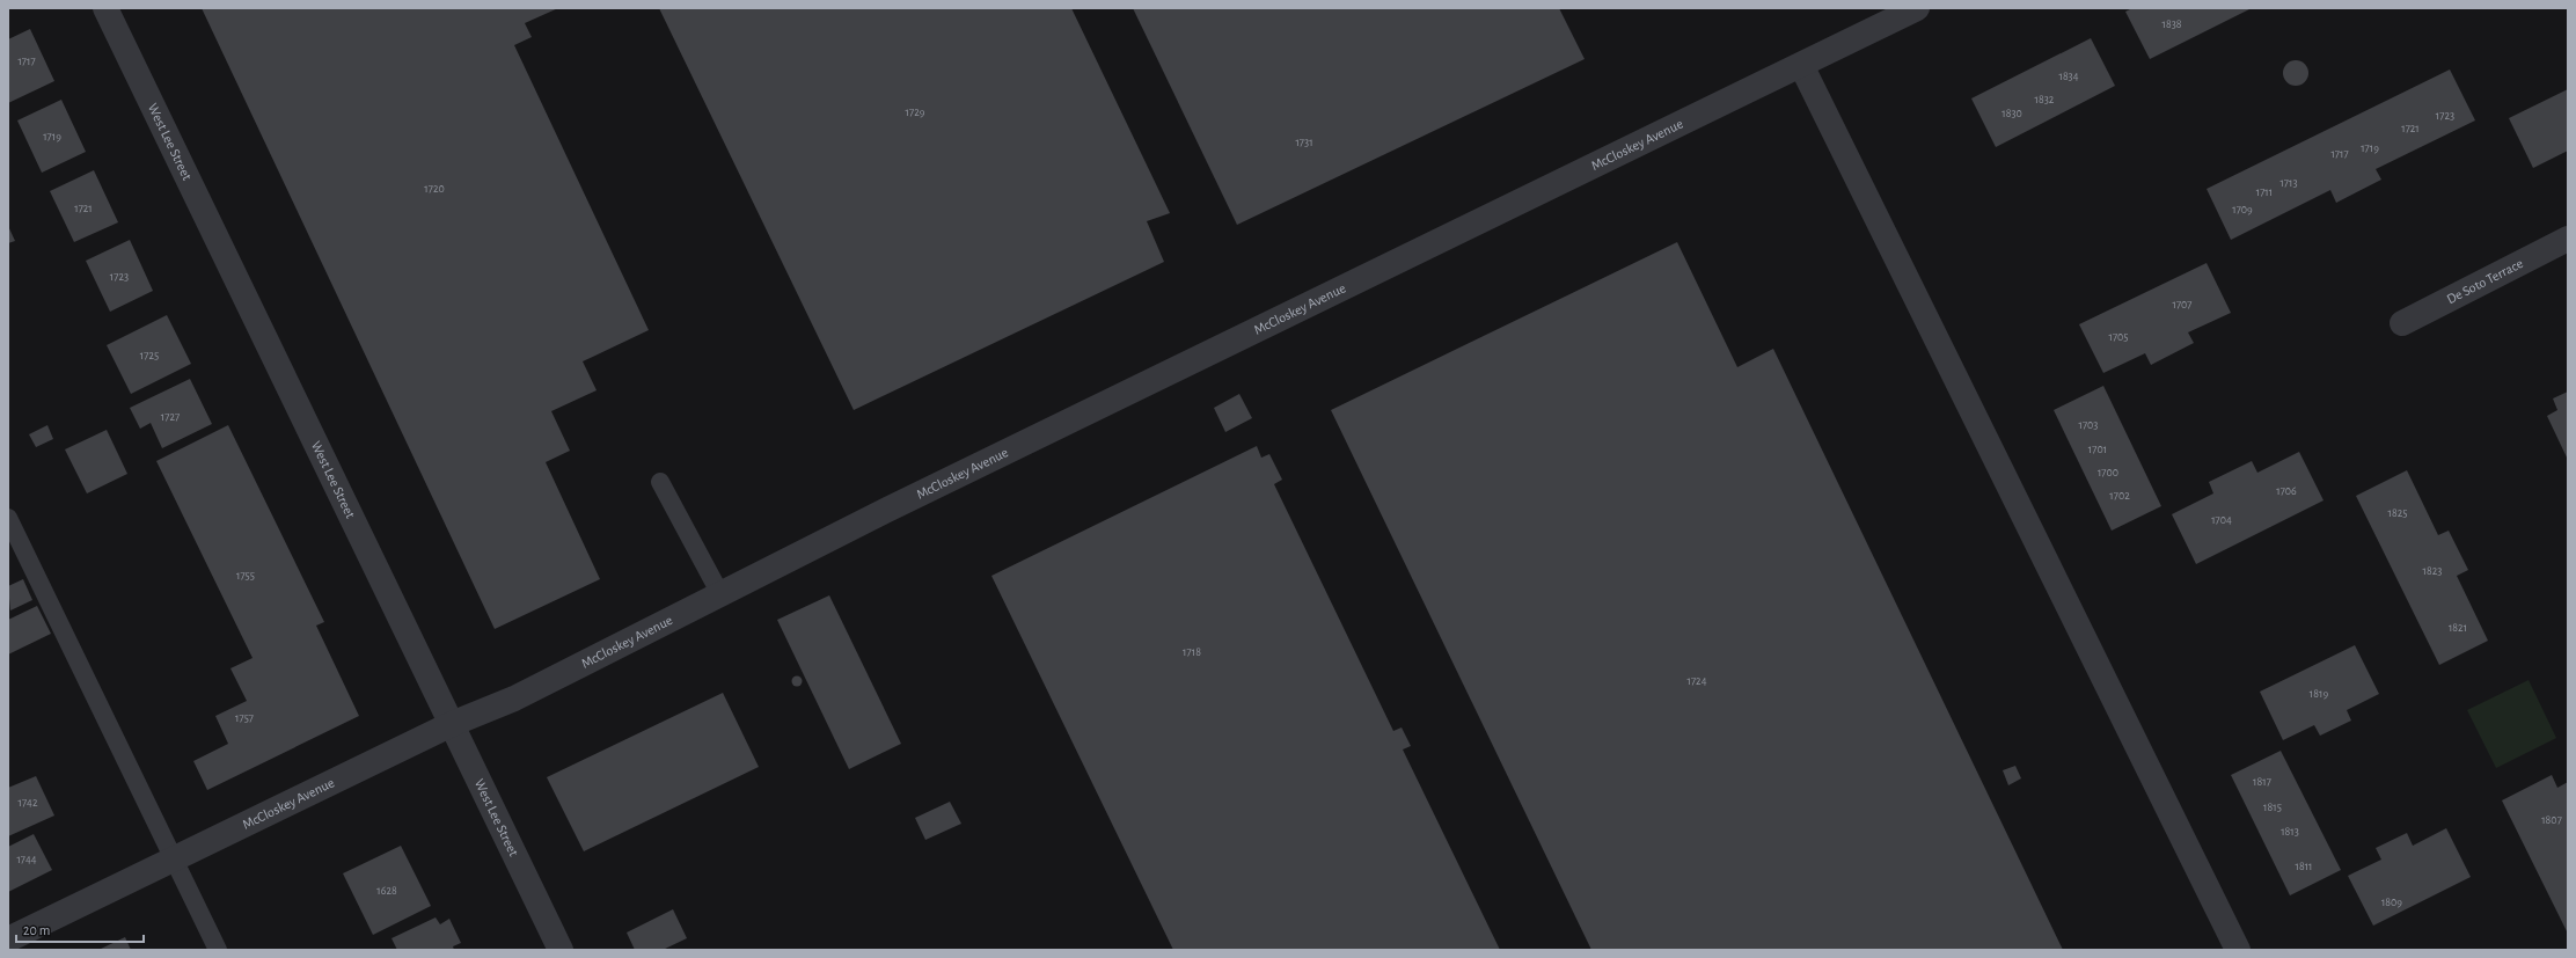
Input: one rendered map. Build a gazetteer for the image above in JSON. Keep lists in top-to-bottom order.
{
  "streets": {
    "street": ["West Lee Street", "McCloskey Avenue", "De Soto Terrace"]
  },
  "crossings": [
    ["West Lee Street", "McCloskey Avenue"]
  ],
  "house_numbers": [
    "1838",
    "1717",
    "1834",
    "1832",
    "1729",
    "1830",
    "1723",
    "1721",
    "1719",
    "1731",
    "1719",
    "1717",
    "1713",
    "1720",
    "1711",
    "1721",
    "1709",
    "1723",
    "1707",
    "1705",
    "1725",
    "1727",
    "1703",
    "1701",
    "1700",
    "1706",
    "1702",
    "1825",
    "1704",
    "1823",
    "1755",
    "1821",
    "1718",
    "1724",
    "1819",
    "1757",
    "1817",
    "1742",
    "1815",
    "1807",
    "1813",
    "1744",
    "1811",
    "1628",
    "1809"
  ],
  "scale_bar": "20 m"
}
